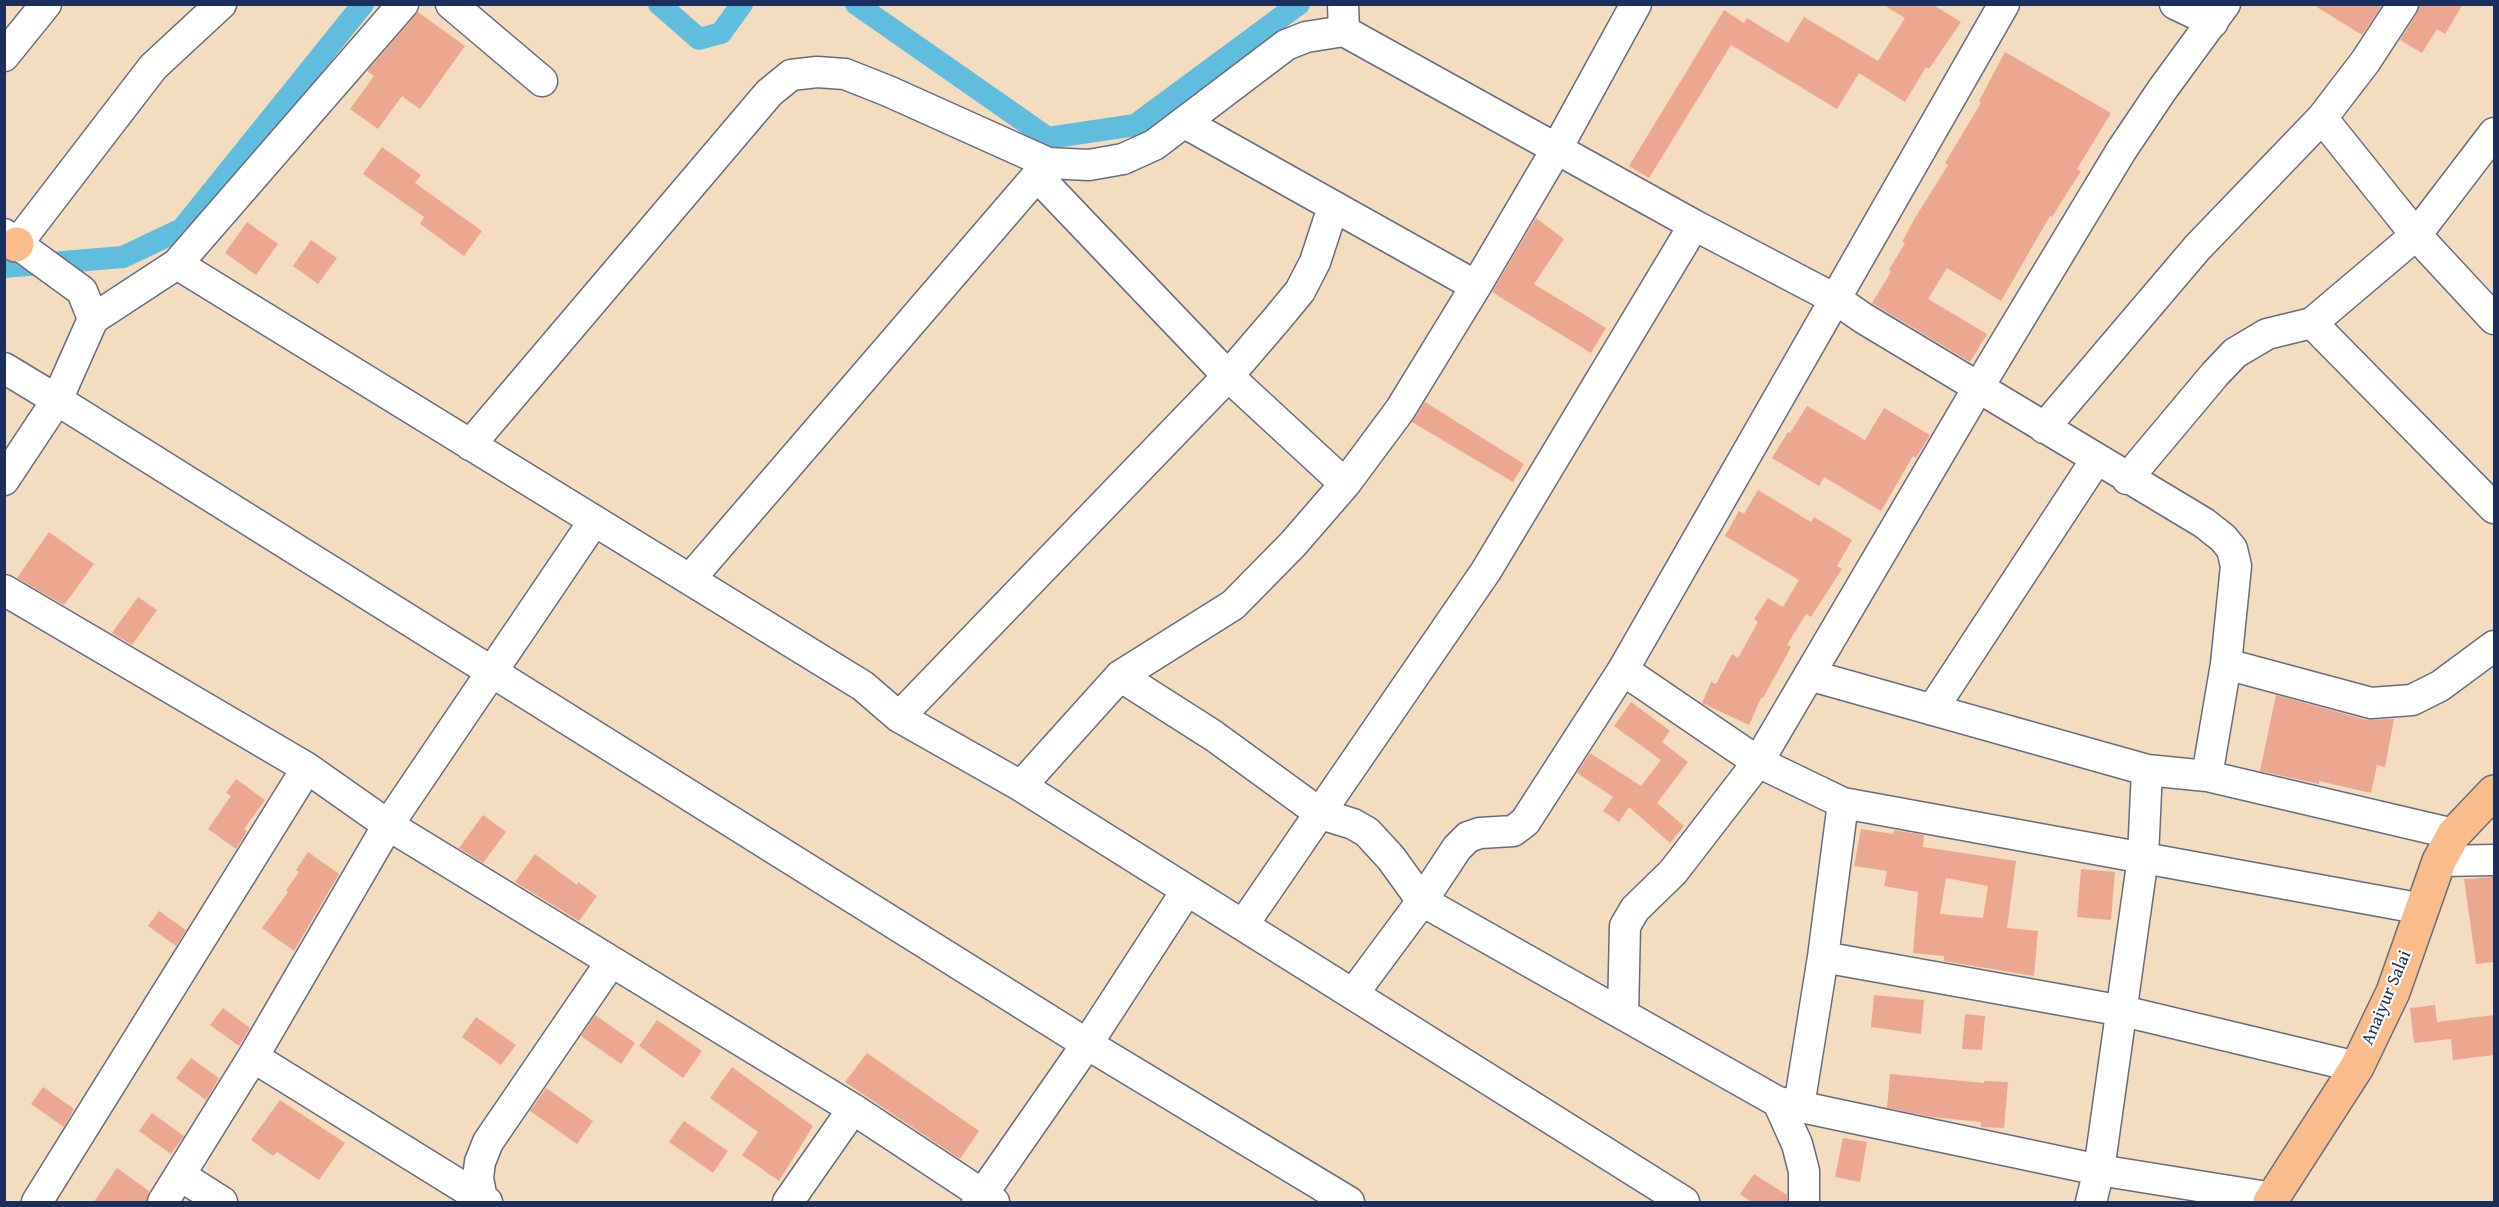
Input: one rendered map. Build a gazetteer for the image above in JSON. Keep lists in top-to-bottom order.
{
  "streets": {
    "main road": ["Anaiyur Salai"]
  }
}
